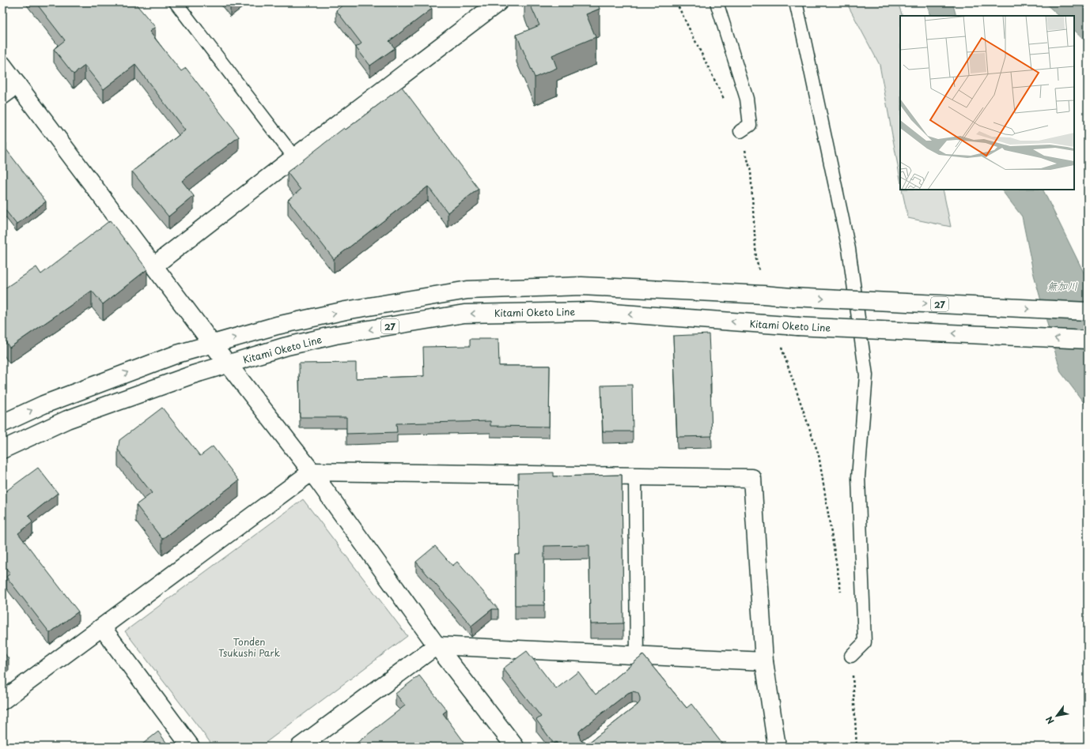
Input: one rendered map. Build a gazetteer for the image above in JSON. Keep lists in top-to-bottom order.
{
  "streets": {
    "street": ["27", "Kitami Oketo Line"]
  },
  "water": ["無加川"],
  "parks": ["Tonden Tsukushi Park"],
  "north": "bottom left"
}
